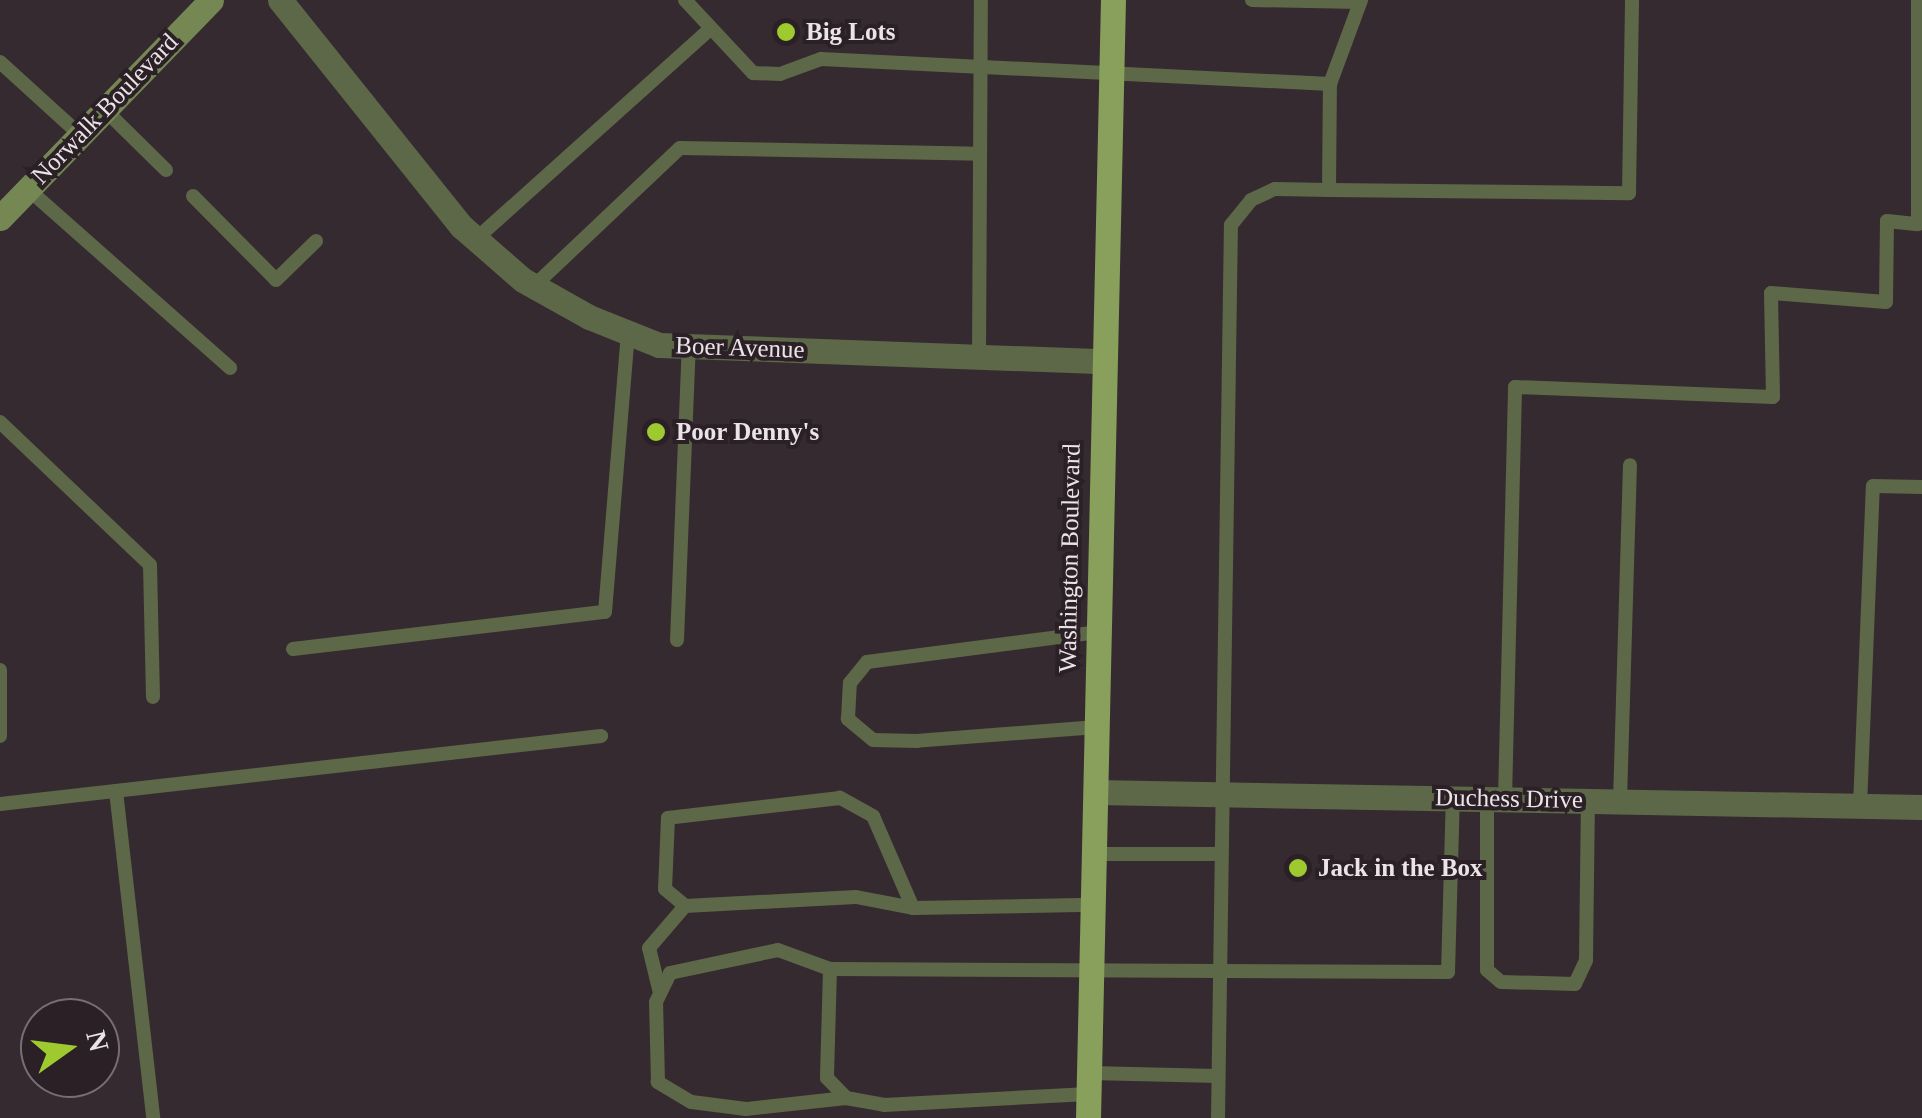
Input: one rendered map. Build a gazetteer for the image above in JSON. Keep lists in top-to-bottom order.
{
  "streets": {
    "main road": ["Norwalk Boulevard", "Washington Boulevard"],
    "street": ["Boer Avenue", "Duchess Drive"]
  },
  "crossings": [
    ["Boer Avenue", "Washington Boulevard"],
    ["Washington Boulevard", "Duchess Drive"]
  ],
  "places": ["Big Lots", "Poor Denny's", "Jack in the Box"],
  "north": "right"
}
